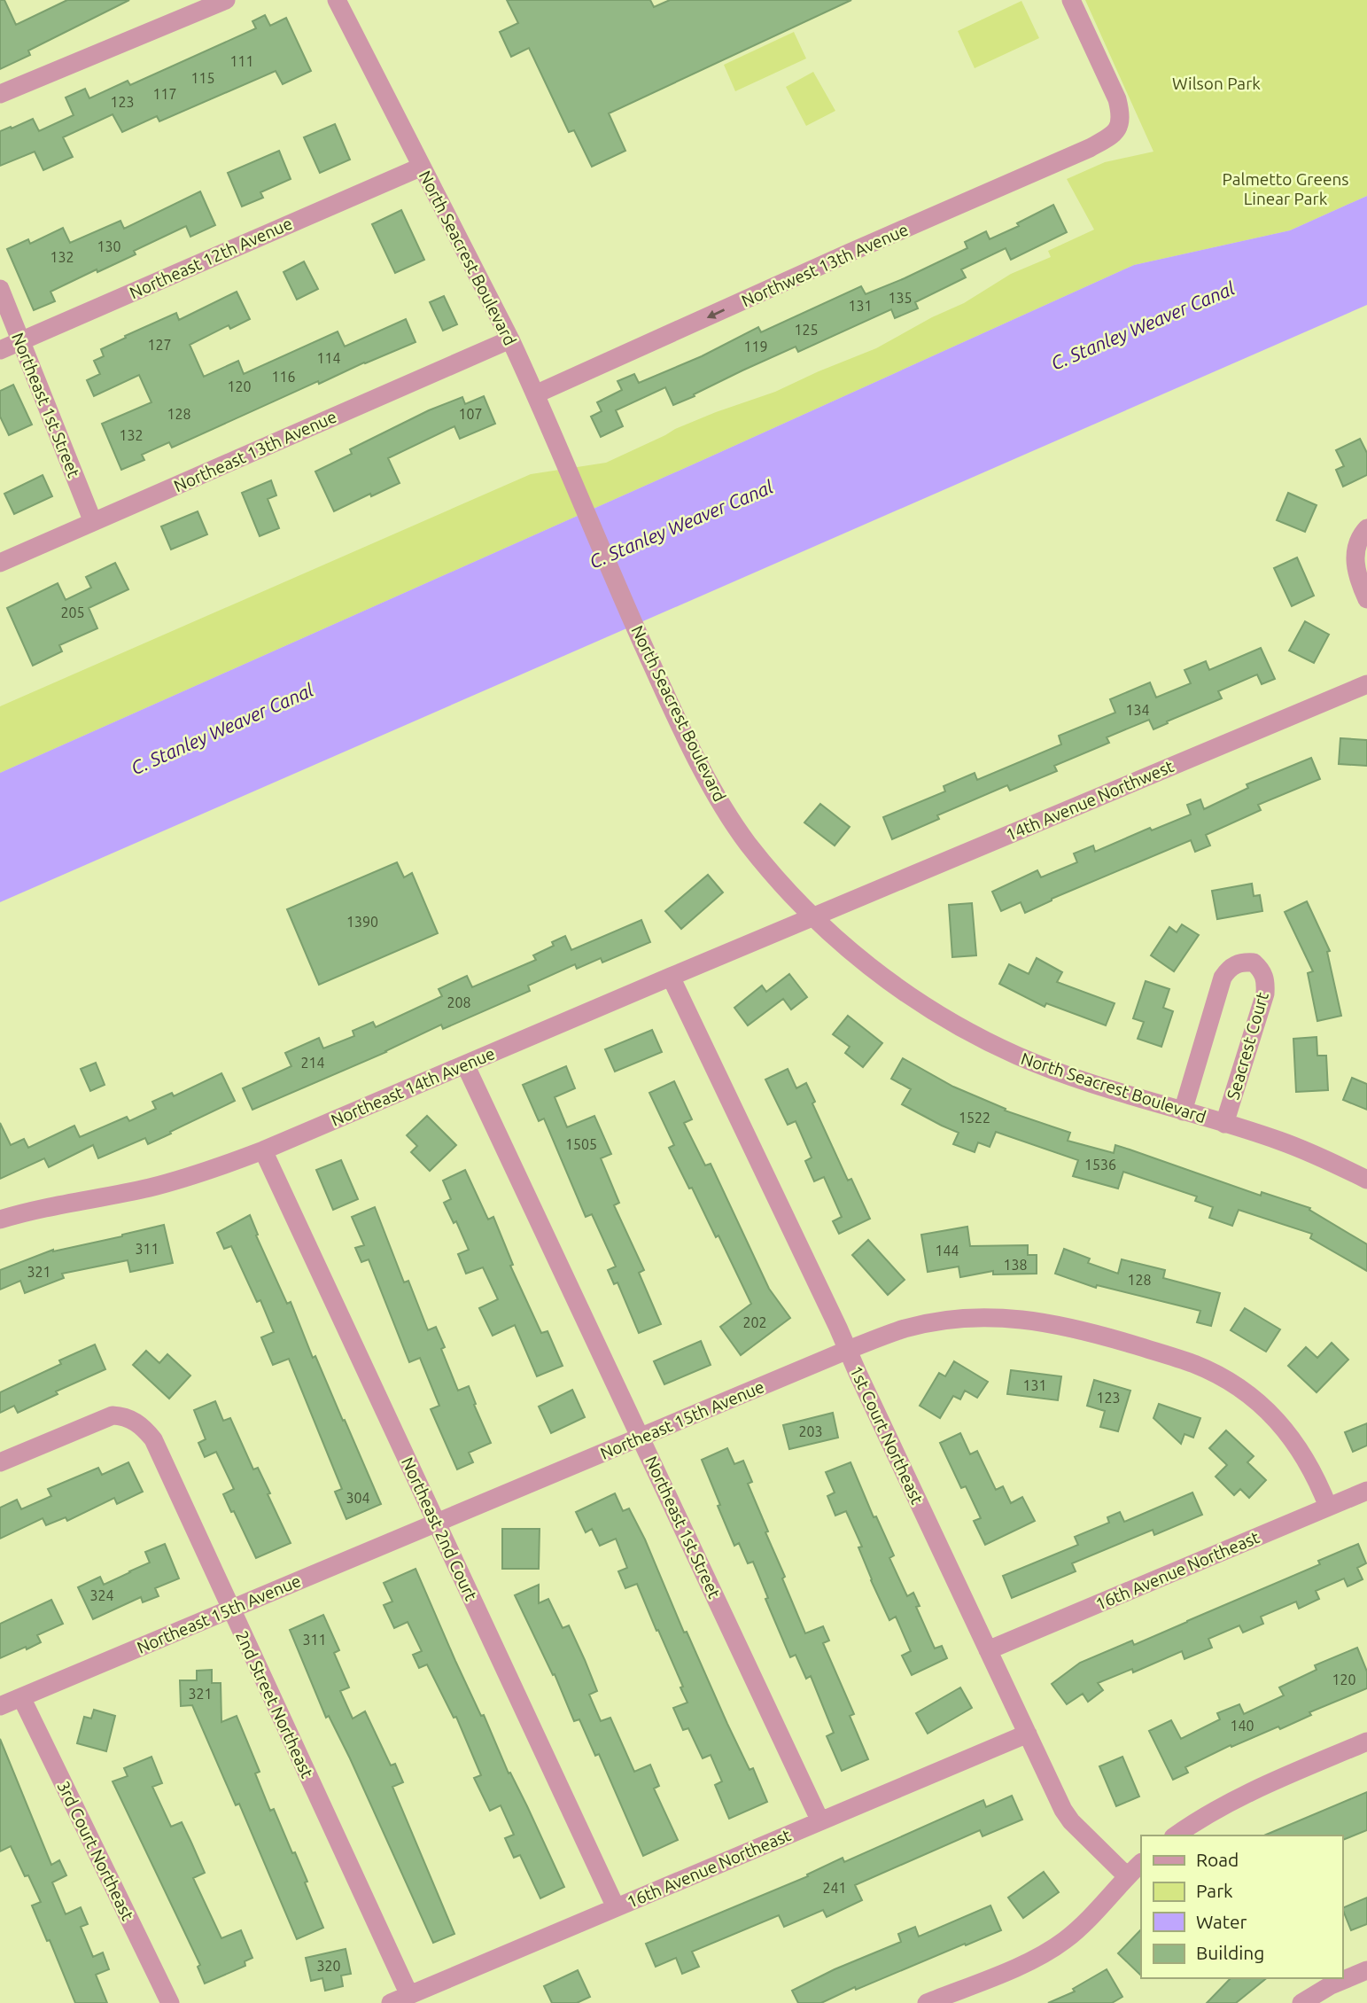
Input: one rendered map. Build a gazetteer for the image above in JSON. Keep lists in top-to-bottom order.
{
  "streets": {
    "street": [
      "Northeast 12th Avenue",
      "North Seacrest Boulevard",
      "Northwest 13th Avenue",
      "Northeast 1st Street",
      "Northeast 13th Avenue",
      "14th Avenue Northwest",
      "Seacrest Court",
      "Northeast 14th Avenue",
      "Northeast 15th Avenue",
      "1st Court Northeast",
      "Northeast 2nd Court",
      "16th Avenue Northeast",
      "2nd Street Northeast",
      "3rd Court Northeast"
    ]
  },
  "crossings": [
    ["Northeast 12th Avenue", "North Seacrest Boulevard"],
    ["Northeast 12th Avenue", "Northeast 1st Street"],
    ["North Seacrest Boulevard", "Northwest 13th Avenue"],
    ["North Seacrest Boulevard", "Northeast 13th Avenue"],
    ["North Seacrest Boulevard", "14th Avenue Northwest"],
    ["North Seacrest Boulevard", "Seacrest Court"],
    ["North Seacrest Boulevard", "Northeast 14th Avenue"],
    ["Northeast 1st Street", "Northeast 13th Avenue"],
    ["Northeast 1st Street", "Northeast 14th Avenue"],
    ["Northeast 1st Street", "Northeast 15th Avenue"],
    ["Northeast 1st Street", "16th Avenue Northeast"],
    ["14th Avenue Northwest", "Northeast 14th Avenue"],
    ["Northeast 14th Avenue", "1st Court Northeast"],
    ["Northeast 14th Avenue", "Northeast 2nd Court"],
    ["Northeast 15th Avenue", "1st Court Northeast"],
    ["Northeast 15th Avenue", "Northeast 2nd Court"],
    ["Northeast 15th Avenue", "16th Avenue Northeast"],
    ["Northeast 15th Avenue", "2nd Street Northeast"],
    ["Northeast 15th Avenue", "3rd Court Northeast"],
    ["1st Court Northeast", "16th Avenue Northeast"],
    ["Northeast 2nd Court", "16th Avenue Northeast"],
    ["16th Avenue Northeast", "2nd Street Northeast"]
  ],
  "one_way": ["Northwest 13th Avenue"],
  "water": ["C. Stanley Weaver Canal"],
  "parks": ["Wilson Park", "Palmetto Greens Linear Park"],
  "house_numbers": [
    "111",
    "115",
    "117",
    "123",
    "130",
    "132",
    "135",
    "131",
    "125",
    "127",
    "119",
    "114",
    "116",
    "120",
    "128",
    "107",
    "132",
    "205",
    "134",
    "1390",
    "208",
    "214",
    "1522",
    "1505",
    "1536",
    "311",
    "144",
    "138",
    "321",
    "128",
    "202",
    "131",
    "123",
    "203",
    "304",
    "324",
    "311",
    "120",
    "321",
    "140",
    "241",
    "320"
  ],
  "legend": [
    "Road",
    "Park",
    "Water",
    "Building"
  ]
}
